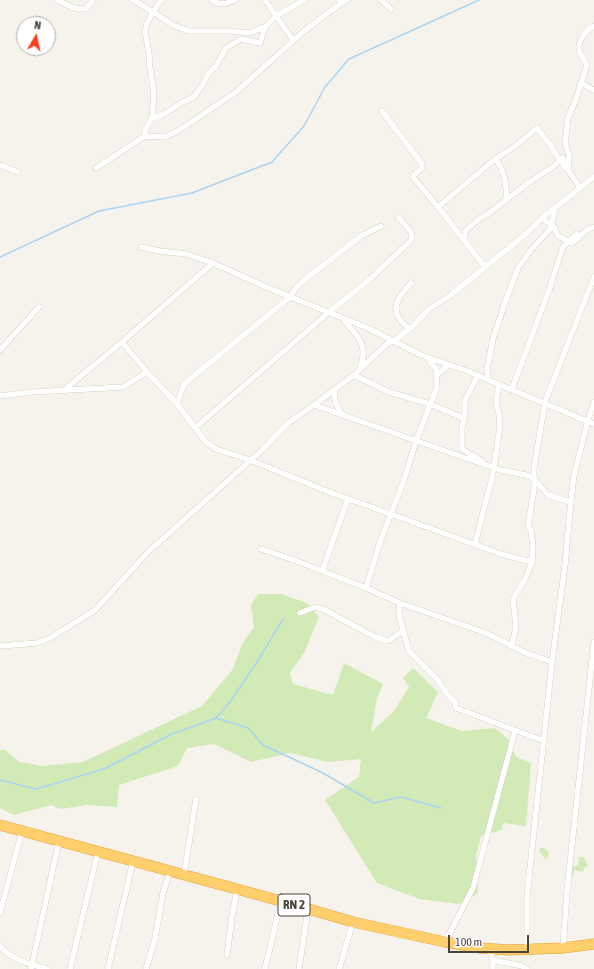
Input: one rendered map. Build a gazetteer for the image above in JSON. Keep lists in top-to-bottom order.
{
  "streets": {
    "highway": ["RN 2"]
  },
  "scale_bar": "100 m",
  "north": "top"
}
